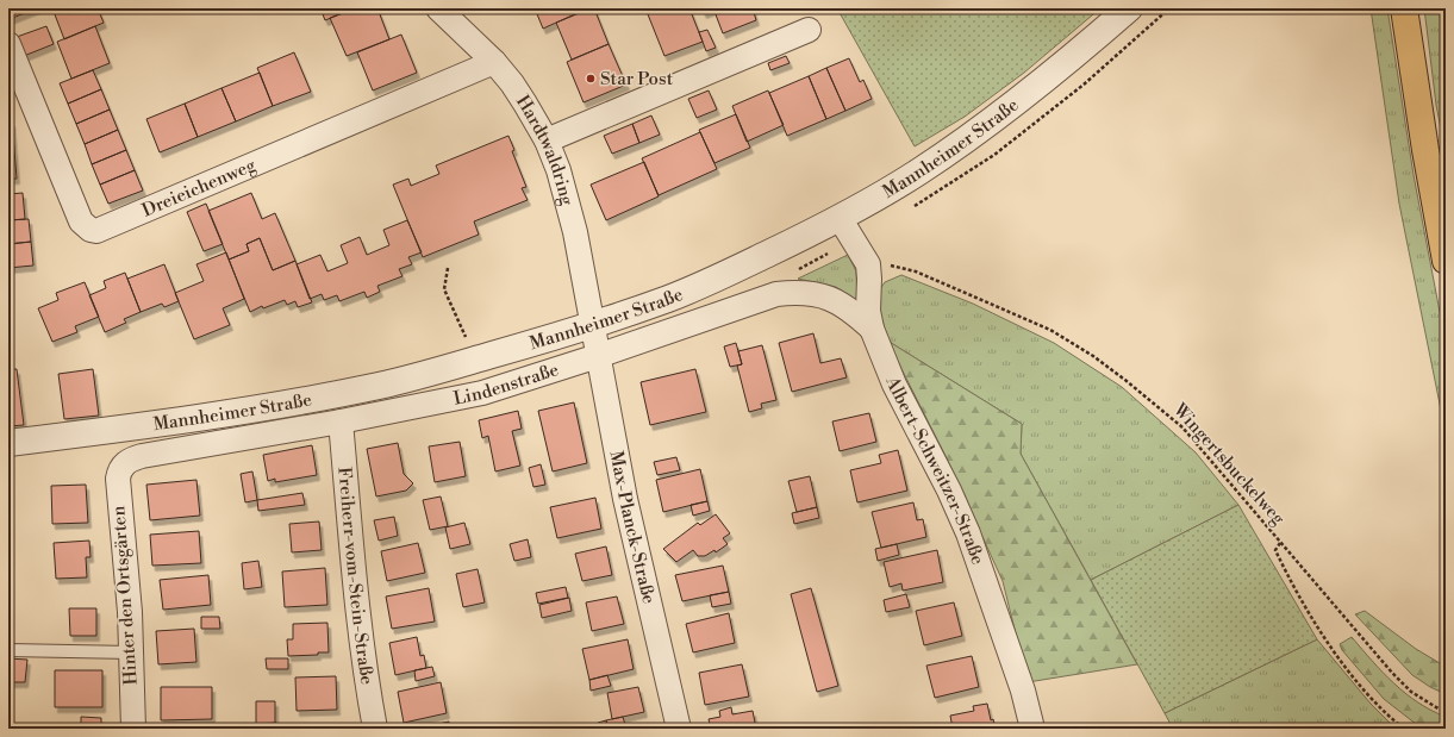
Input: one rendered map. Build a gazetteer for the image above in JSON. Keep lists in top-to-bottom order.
{
  "streets": {
    "street": [
      "Mannheimer Straße",
      "Hardtwaldring",
      "Dreieichenweg",
      "Lindenstraße",
      "Albert-Schweitzer-Straße",
      "Max-Planck-Straße",
      "Freiherr-vom-Stein-Straße",
      "Hinter den Ortsgärten"
    ],
    "path": ["Wingertsbuckelweg"]
  },
  "crossings": [
    ["Mannheimer Straße", "Hardtwaldring"],
    ["Mannheimer Straße", "Albert-Schweitzer-Straße"],
    ["Mannheimer Straße", "Max-Planck-Straße"],
    ["Hardtwaldring", "Dreieichenweg"],
    ["Hardtwaldring", "Max-Planck-Straße"],
    ["Lindenstraße", "Albert-Schweitzer-Straße"],
    ["Lindenstraße", "Max-Planck-Straße"],
    ["Lindenstraße", "Freiherr-vom-Stein-Straße"],
    ["Lindenstraße", "Hinter den Ortsgärten"],
    ["Wingertsbuckelweg", "Albert-Schweitzer-Straße"]
  ],
  "places": ["Star Post"]
}
